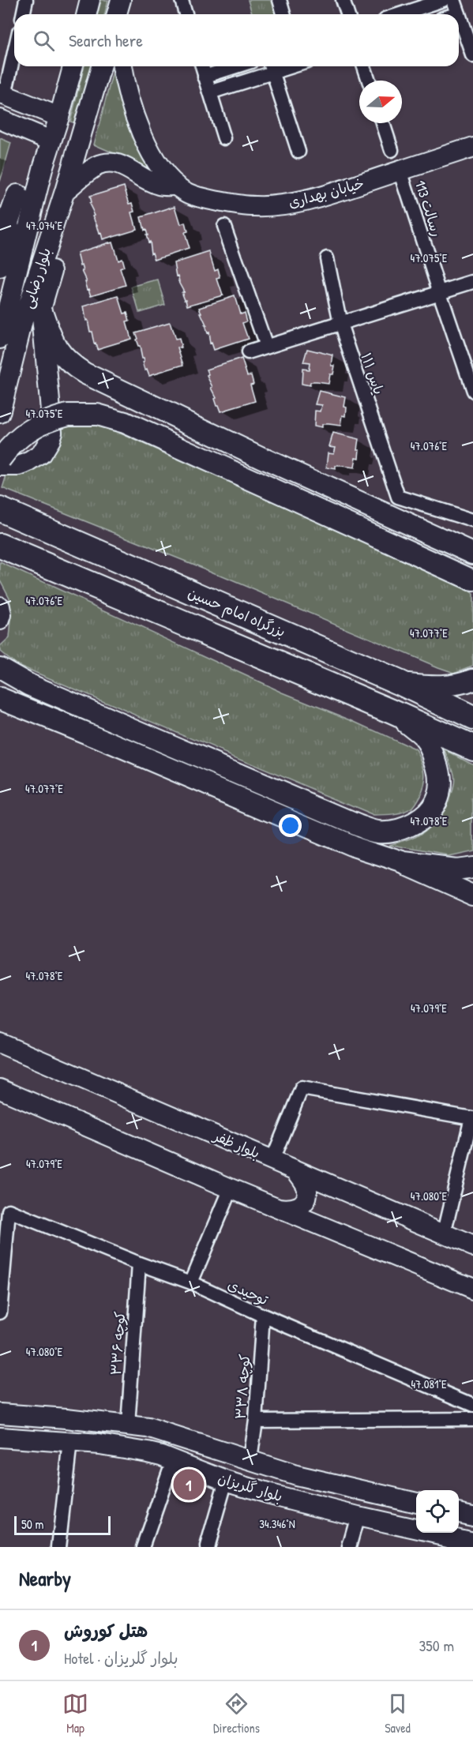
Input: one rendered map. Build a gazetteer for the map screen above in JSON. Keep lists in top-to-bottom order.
{
  "streets": {
    "highway": ["بزرگراه امام حسین"],
    "main road": [
      "خیابان بهداری",
      "بلوار رضایی",
      "بلوار ظفر",
      "بلوار گلریزان"
    ],
    "street": [
      "رسالت 113",
      "یاس ۱۱۱",
      "توحیدی",
      "کوچه ۳۳۶",
      "کوچه ۳۳۸"
    ]
  },
  "crossings": [
    ["خیابان بهداری", "رسالت 113"],
    ["خیابان بهداری", "بلوار رضایی"],
    ["توحیدی", "کوچه ۳۳۶"],
    ["توحیدی", "کوچه ۳۳۸"],
    ["کوچه ۳۳۶", "بلوار گلریزان"],
    ["کوچه ۳۳۸", "بلوار گلریزان"]
  ],
  "scale_bar": "50 m",
  "north": "right",
  "page": {
    "search": "Search here",
    "pins": "1",
    "scale": "50 m",
    "heading": "Nearby",
    "list": [
      {
        "mark": "1",
        "name": "هتل کوروش",
        "note": "Hotel · بلوار گلریزان",
        "value": "350 m"
      }
    ],
    "nav": ["Map", "Directions", "Saved"]
  },
  "coordinates": [
    "47.074°E",
    "47.075°E",
    "47.076°E",
    "47.077°E",
    "47.078°E",
    "47.079°E",
    "47.080°E",
    "47.081°E",
    "34.346°N"
  ]
}
